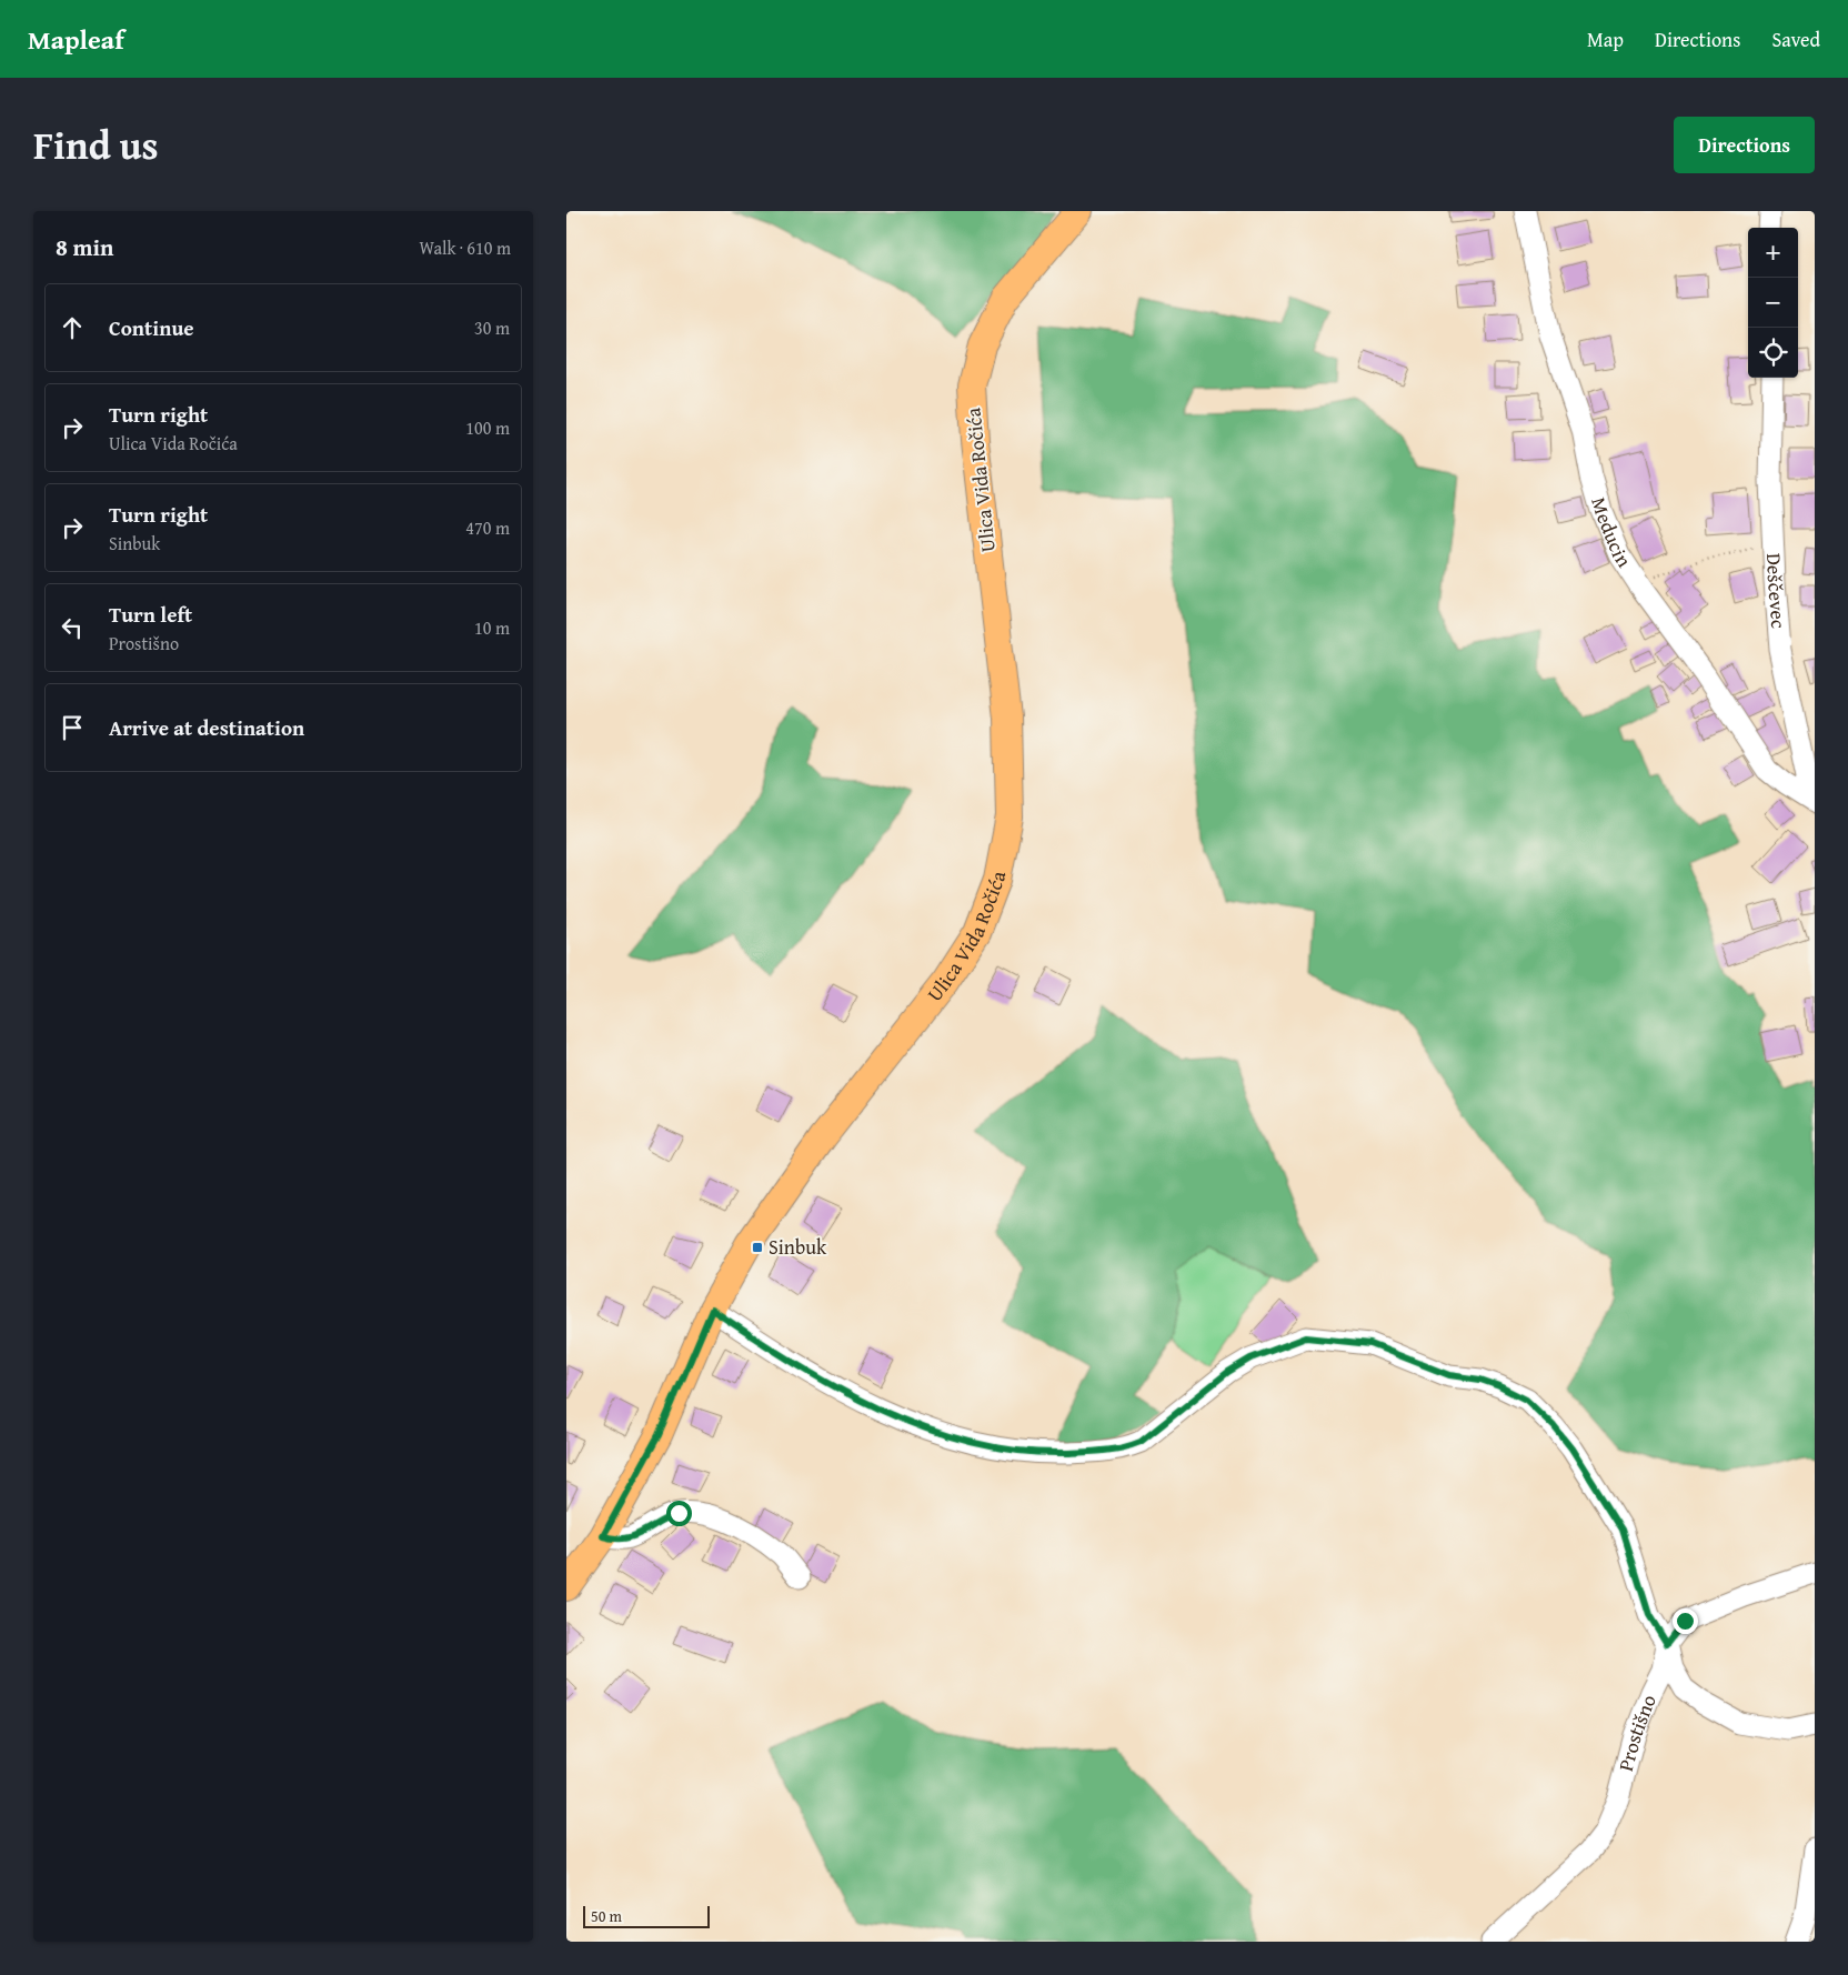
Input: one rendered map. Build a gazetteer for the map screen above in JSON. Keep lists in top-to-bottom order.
{
  "streets": {
    "main road": ["Ulica Vida Ročića"],
    "street": ["Meducin", "Deščevec", "Prostišno"]
  },
  "crossings": [
    ["Meducin", "Deščevec"]
  ],
  "places": {
    "transit": ["Sinbuk"]
  },
  "scale_bar": "50 m",
  "page": {
    "header": "Mapleaf",
    "nav": ["Map", "Directions", "Saved"],
    "title": "Find us",
    "buttons": "Directions",
    "heading": ["8 min", "Walk · 610 m"],
    "map_buttons": ["+", "−"],
    "list": [
      ["Continue", "30 m"],
      ["Turn right", "Ulica Vida Ročića", "100 m"],
      ["Turn right", "Sinbuk", "470 m"],
      ["Turn left", "Prostišno", "10 m"],
      "Arrive at destination"
    ],
    "scale": "50 m"
  }
}
